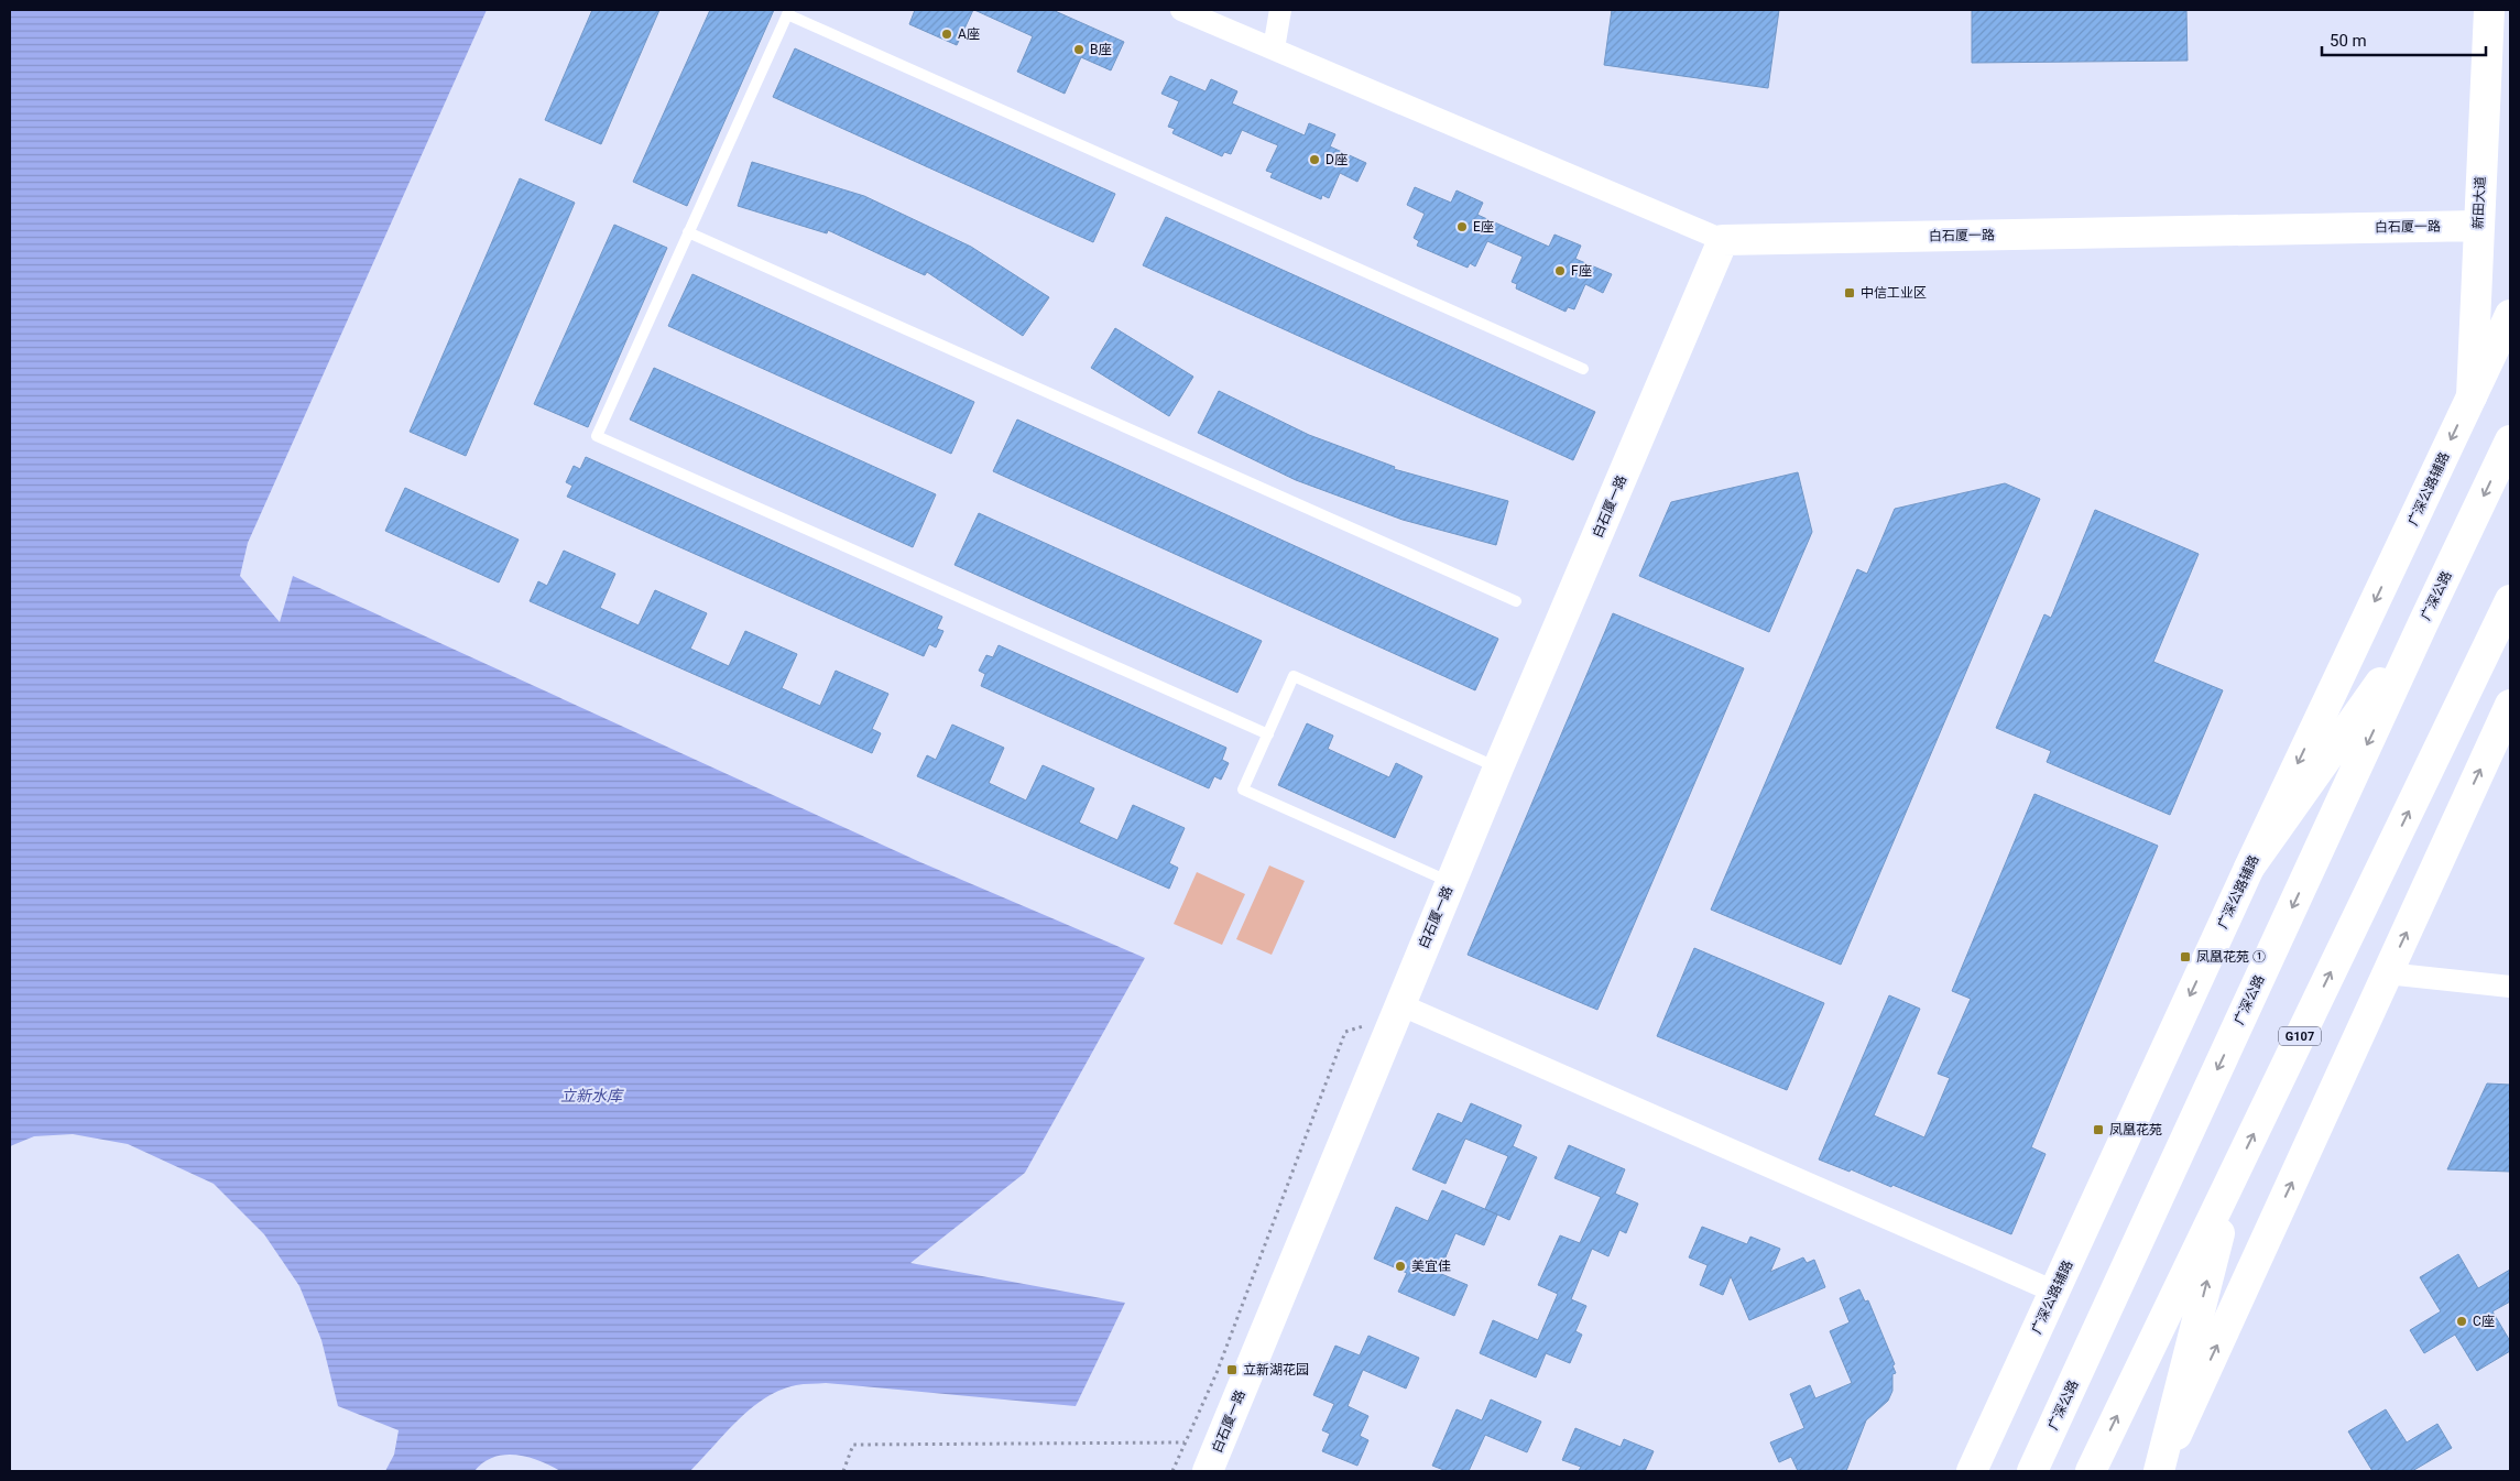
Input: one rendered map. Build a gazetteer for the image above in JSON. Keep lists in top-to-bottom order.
{
  "streets": {
    "main road": [
      "新田大道",
      "白石厦一路",
      "广深公路辅路",
      "广深公路",
      "G107"
    ]
  },
  "crossings": [
    ["新田大道", "白石厦一路"],
    ["新田大道", "广深公路辅路"]
  ],
  "water": ["立新水库"],
  "places": {
    "other": [
      "A座",
      "B座",
      "D座",
      "E座",
      "F座",
      "美宜佳",
      "C座"
    ],
    "transit": [
      "中信工业区",
      "凤凰花苑 ①",
      "凤凰花苑",
      "立新湖花园"
    ]
  },
  "scale_bar": "50 m"
}
